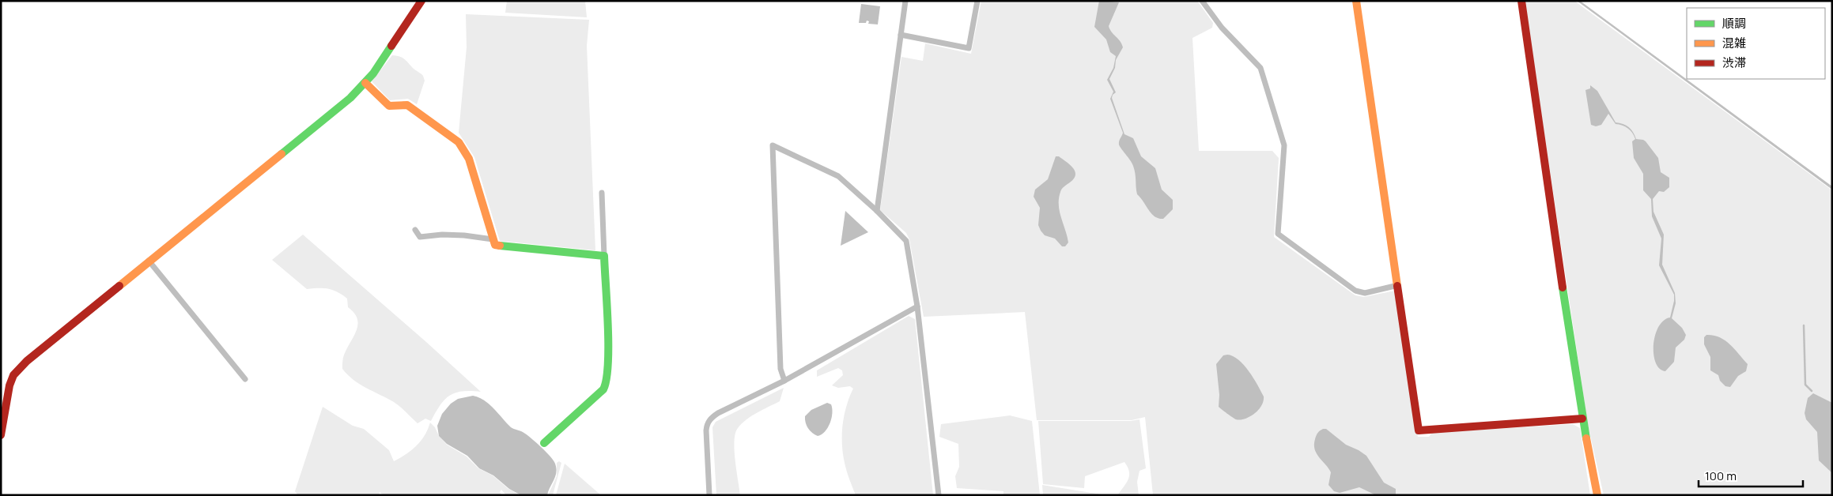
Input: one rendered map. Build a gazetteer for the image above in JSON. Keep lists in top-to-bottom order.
{
  "legend": ["順調", "混雑", "渋滞"],
  "scale_bar": "100 m"
}
